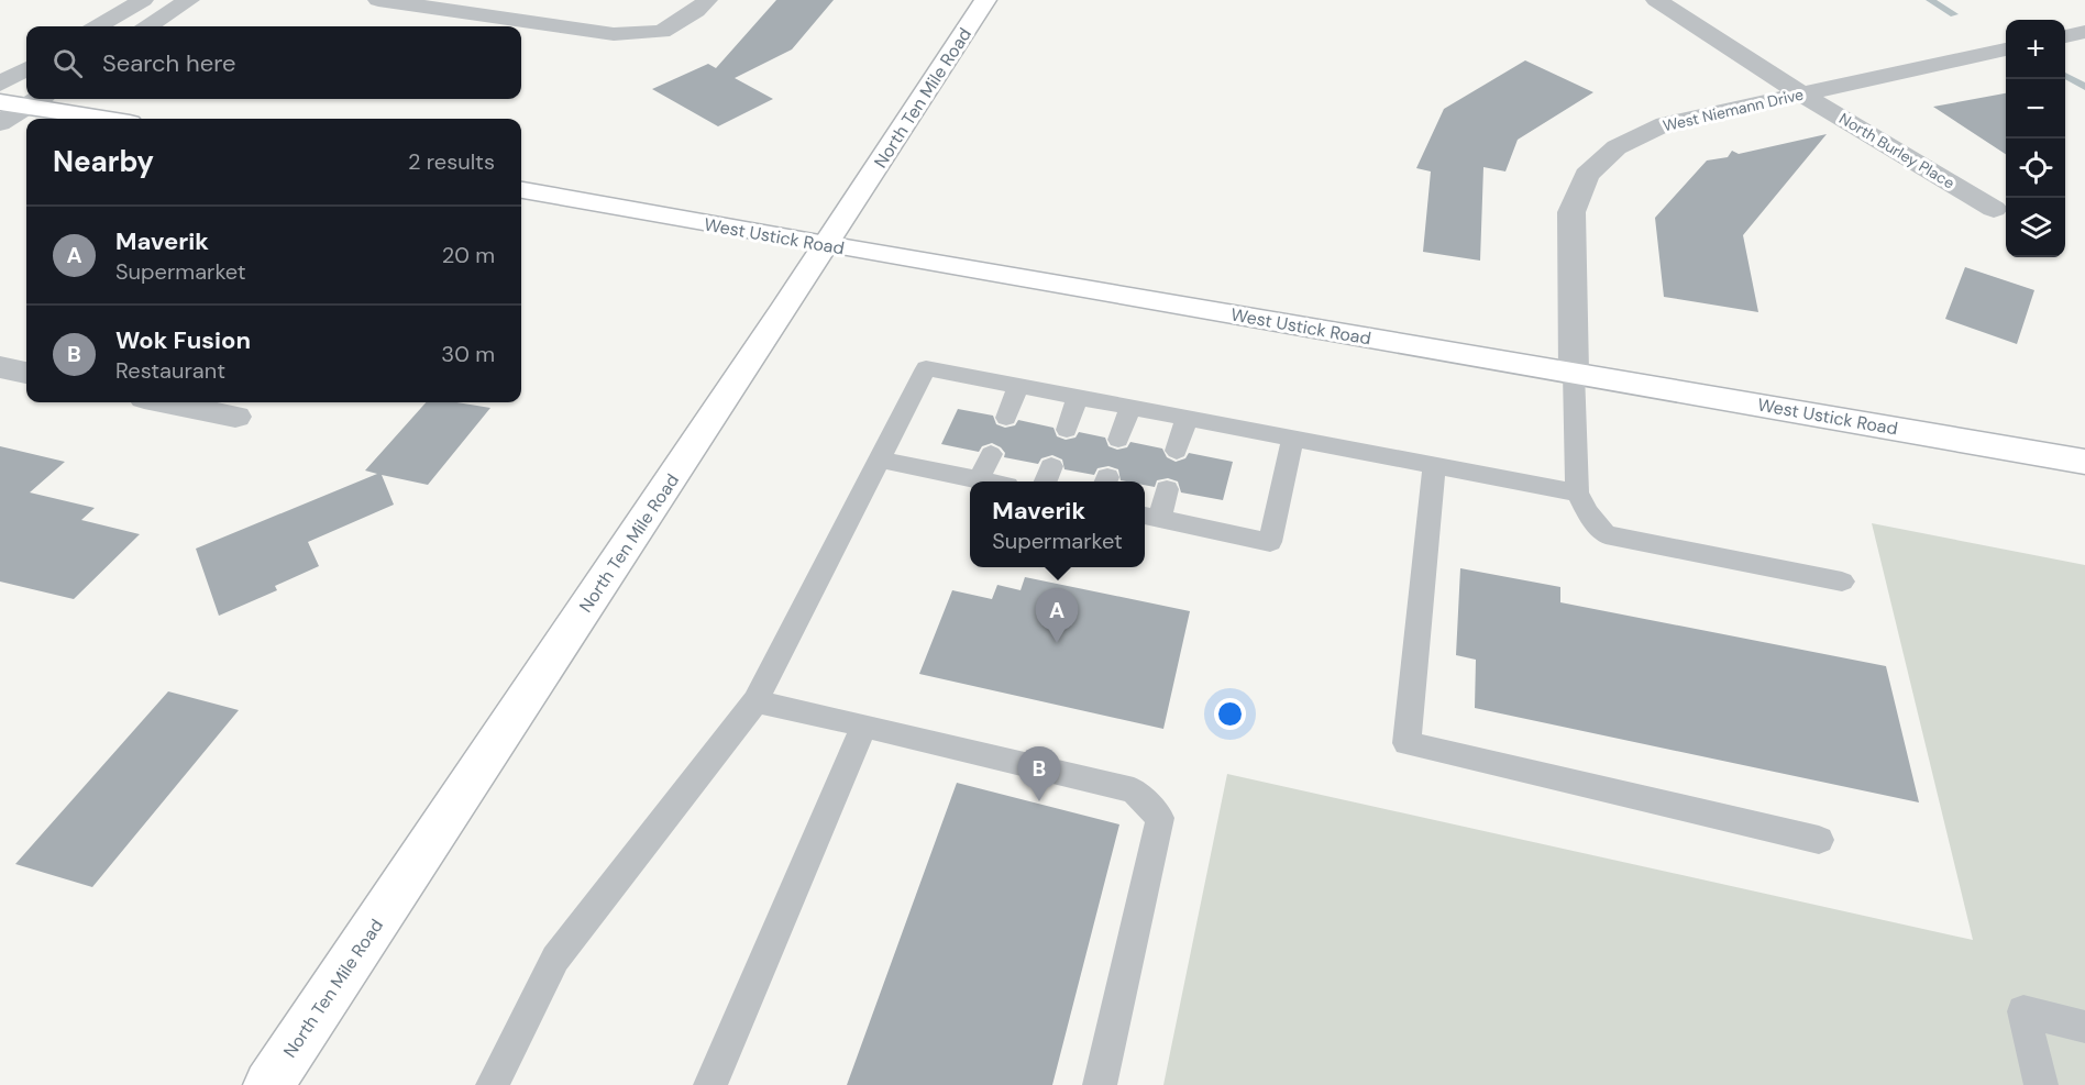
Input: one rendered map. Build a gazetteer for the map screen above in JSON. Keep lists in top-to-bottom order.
{
  "streets": {
    "main road": ["North Ten Mile Road", "West Ustick Road"],
    "street": ["West Niemann Drive", "North Burley Place"]
  },
  "crossings": [
    ["North Ten Mile Road", "West Ustick Road"],
    ["West Niemann Drive", "North Burley Place"],
    ["West Niemann Drive", "West Ustick Road"]
  ],
  "page": {
    "map_buttons": ["+", "−"],
    "search": "Search here",
    "heading": ["Nearby", "2 results"],
    "list": [
      {
        "mark": "A",
        "name": "Maverik",
        "note": "Supermarket",
        "value": "20 m"
      },
      {
        "mark": "B",
        "name": "Wok Fusion",
        "note": "Restaurant",
        "value": "30 m"
      }
    ],
    "popup": ["Maverik", "Supermarket"],
    "pins": ["A", "B"]
  }
}
